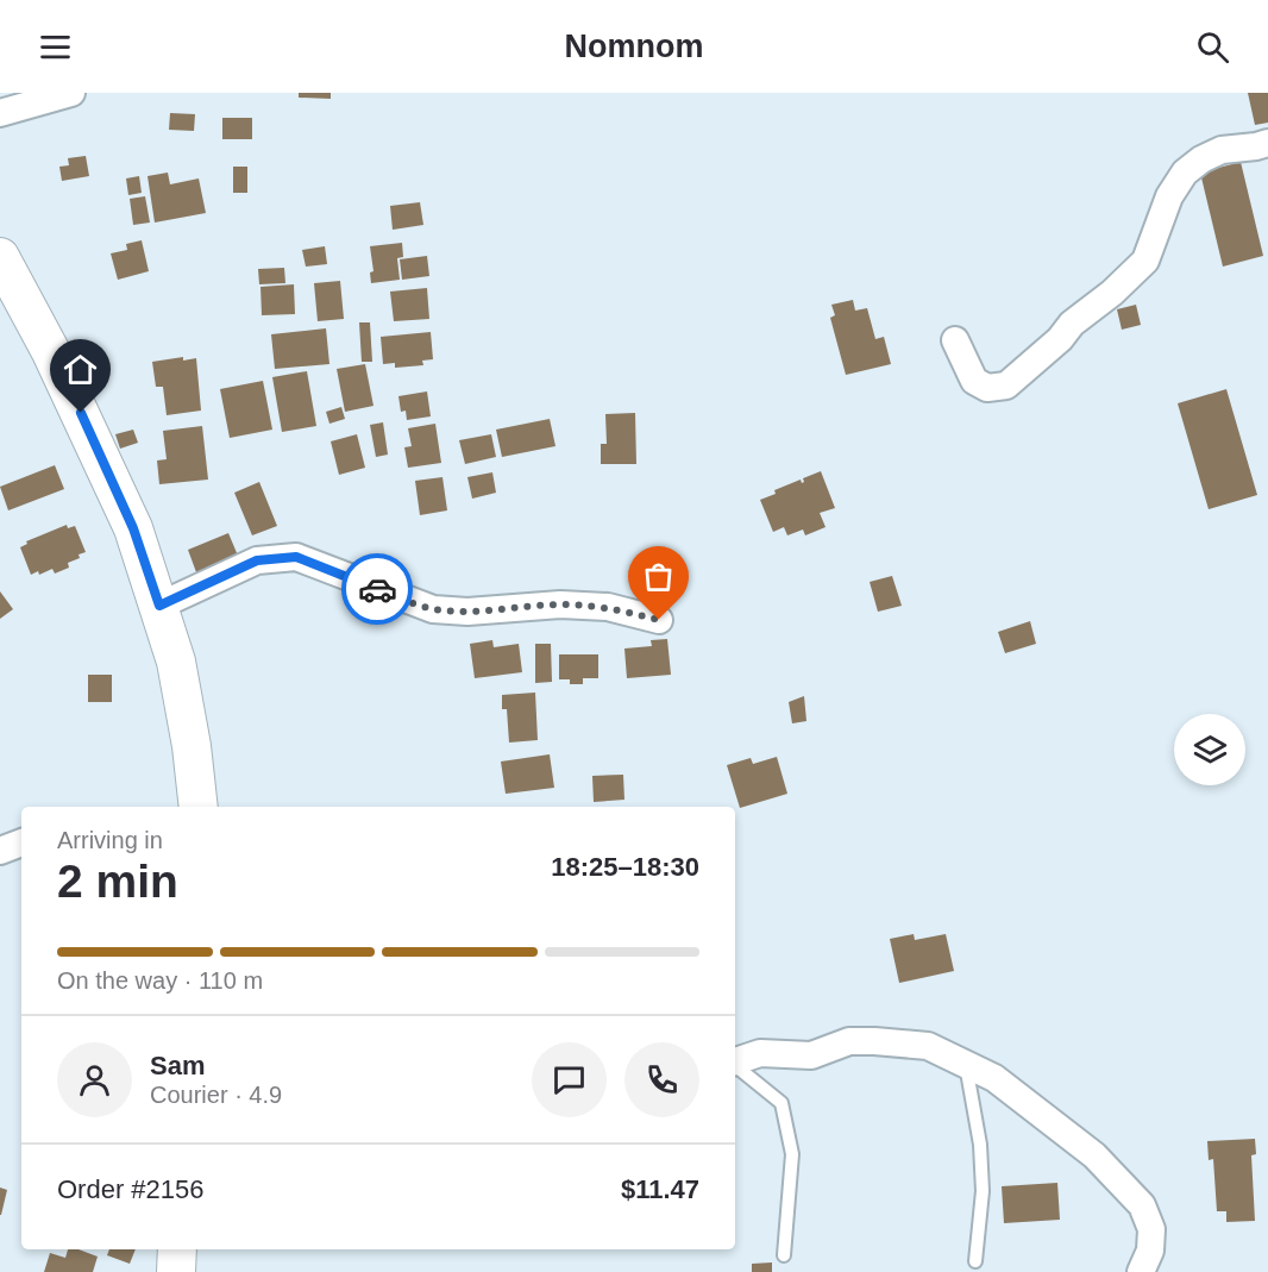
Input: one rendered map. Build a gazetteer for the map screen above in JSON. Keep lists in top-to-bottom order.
{
  "page": {
    "header": "Nomnom",
    "heading": ["2 min", "Arriving in", "18:25–18:30"],
    "panel": [
      "Sam",
      "Courier · 4.9",
      "Order #2156",
      "$11.47"
    ],
    "bar": "On the way · 110 m"
  }
}
